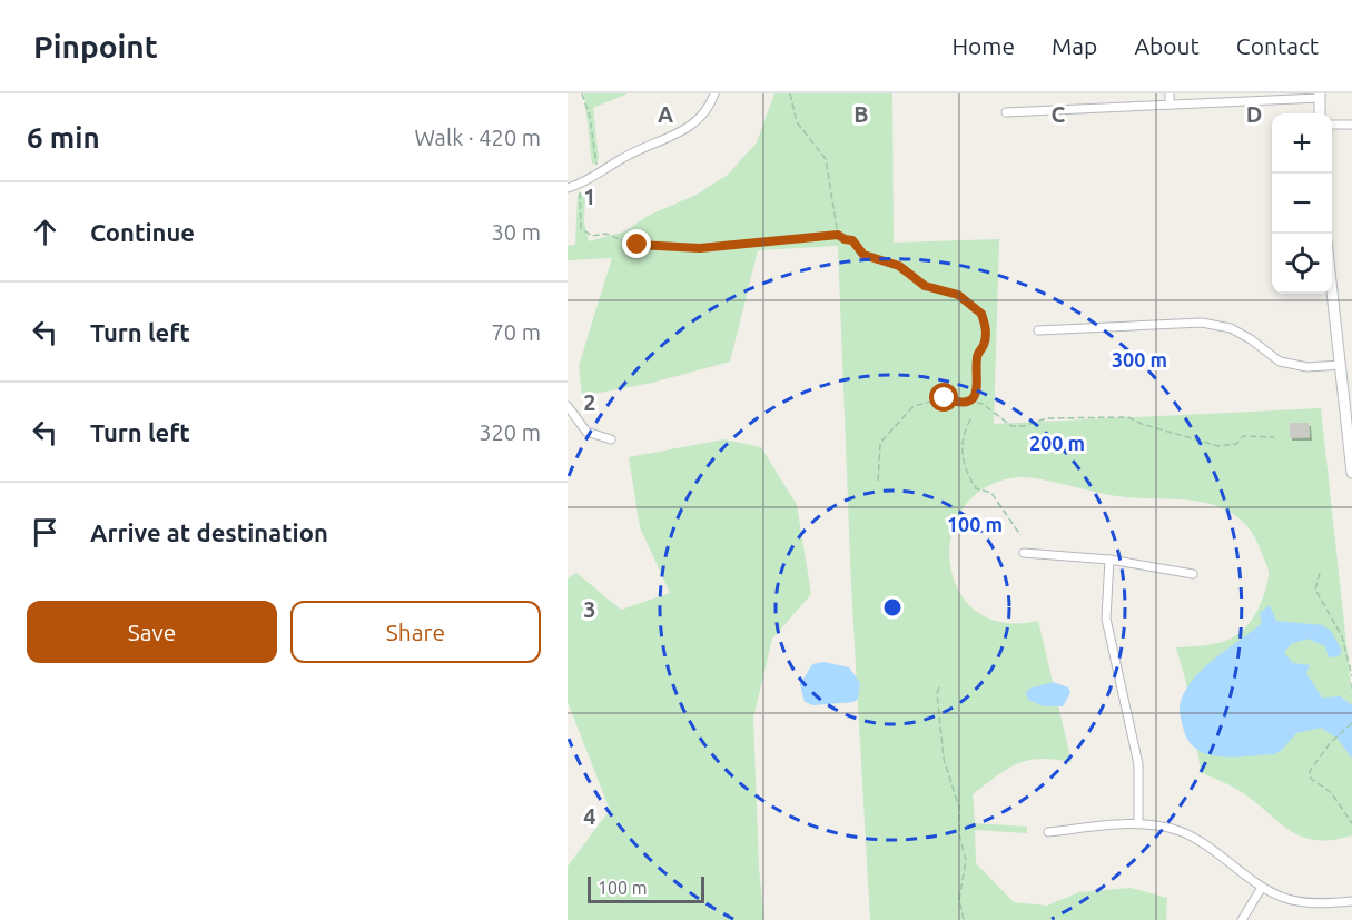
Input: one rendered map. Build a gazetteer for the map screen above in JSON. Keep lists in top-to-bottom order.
{
  "scale_bar": "100 m",
  "page": {
    "header": "Pinpoint",
    "nav": [
      "Home",
      "Map",
      "About",
      "Contact"
    ],
    "heading": ["6 min", "Walk · 420 m"],
    "map_buttons": ["+", "−"],
    "list": [
      ["Continue", "30 m"],
      ["Turn left", "70 m"],
      ["Turn left", "320 m"],
      "Arrive at destination"
    ],
    "buttons": ["Save", "Share"],
    "scale": "100 m"
  },
  "grid": {
    "columns": [
      "A",
      "B",
      "C",
      "D"
    ],
    "rows": [
      "1",
      "2",
      "3",
      "4"
    ]
  },
  "rings": ["300 m", "200 m", "100 m"]
}
